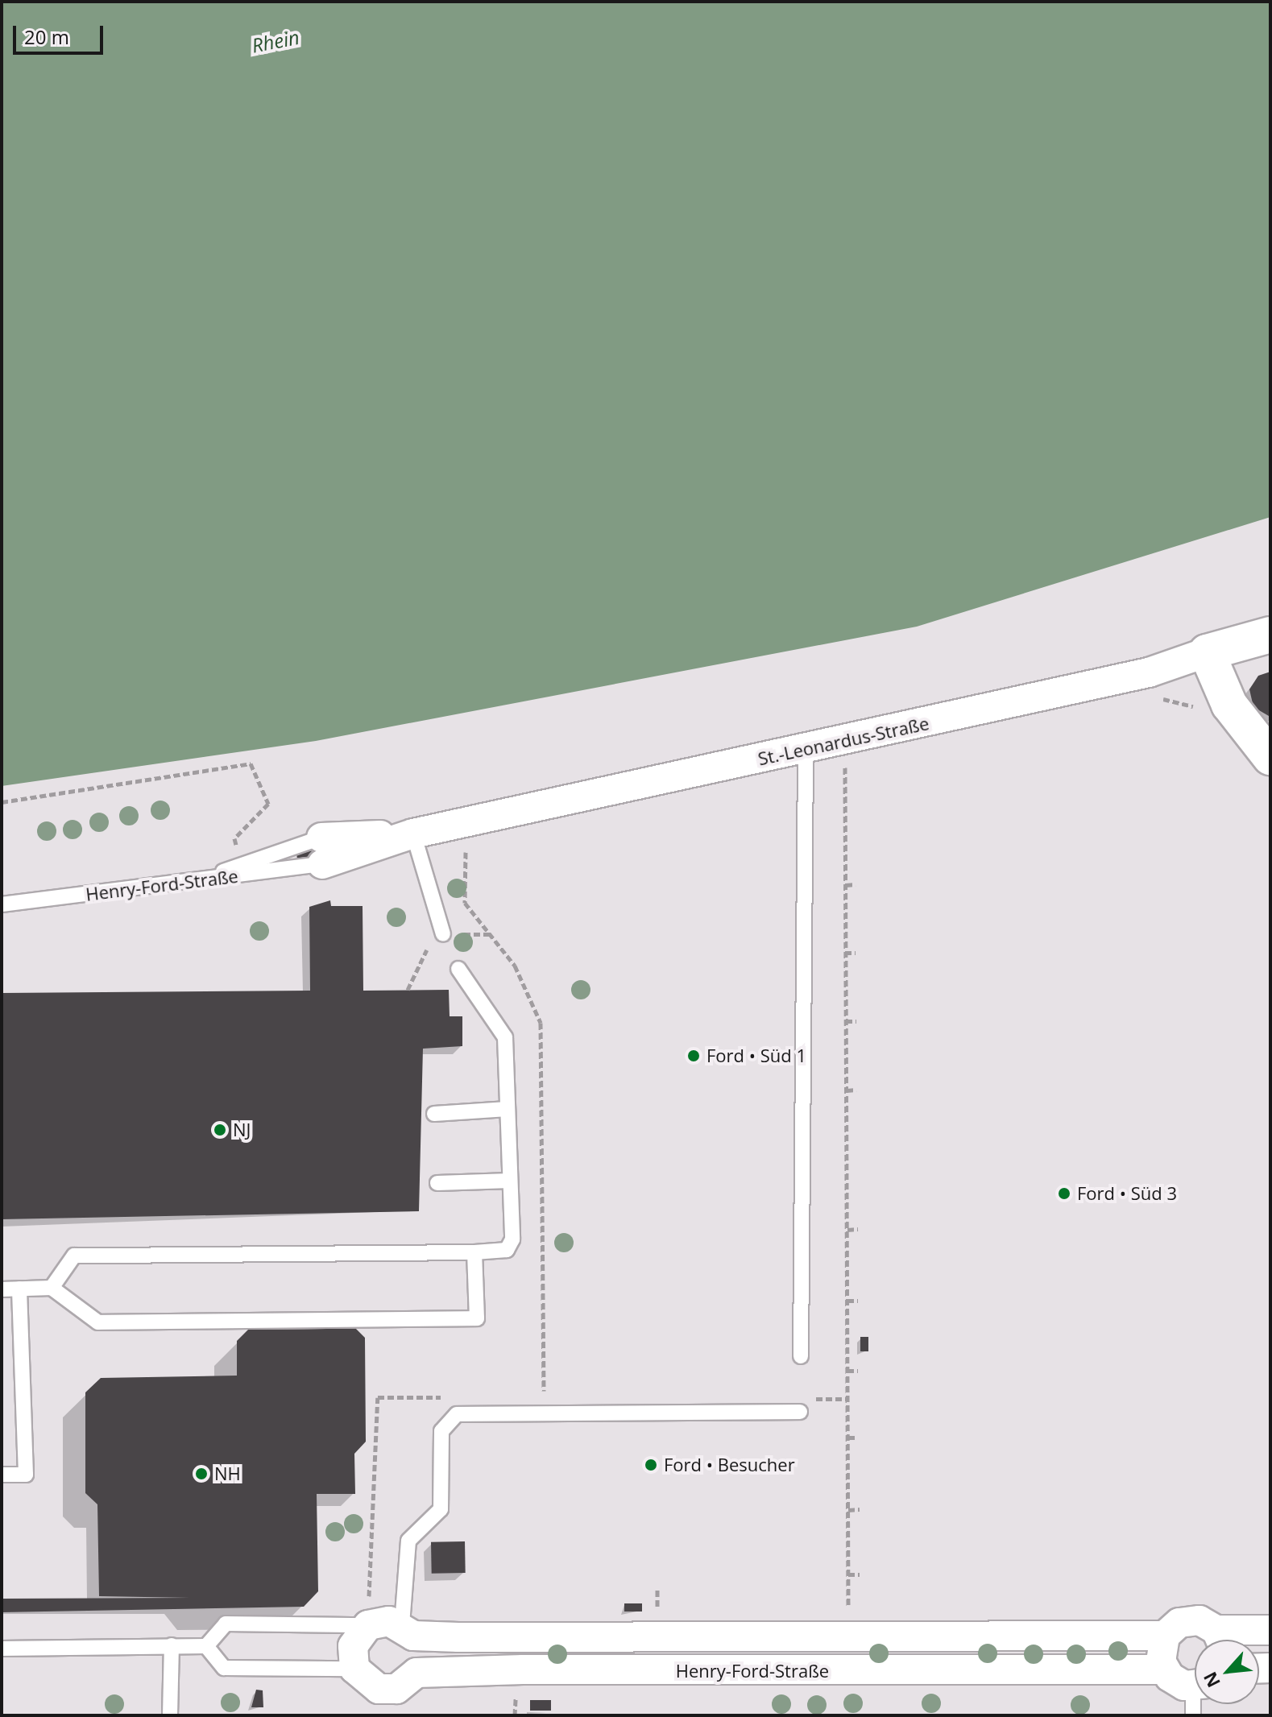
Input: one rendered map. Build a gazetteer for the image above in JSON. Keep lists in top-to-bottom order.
{
  "streets": {
    "street": ["St.-Leonardus-Straße", "Henry-Ford-Straße"]
  },
  "crossings": [
    ["St.-Leonardus-Straße", "Henry-Ford-Straße"]
  ],
  "water": ["Rhein"],
  "places": [
    "Ford • Süd 1",
    "NJ",
    "Ford • Süd 3",
    "Ford • Besucher",
    "NH"
  ],
  "scale_bar": "20 m",
  "north": "bottom left"
}
